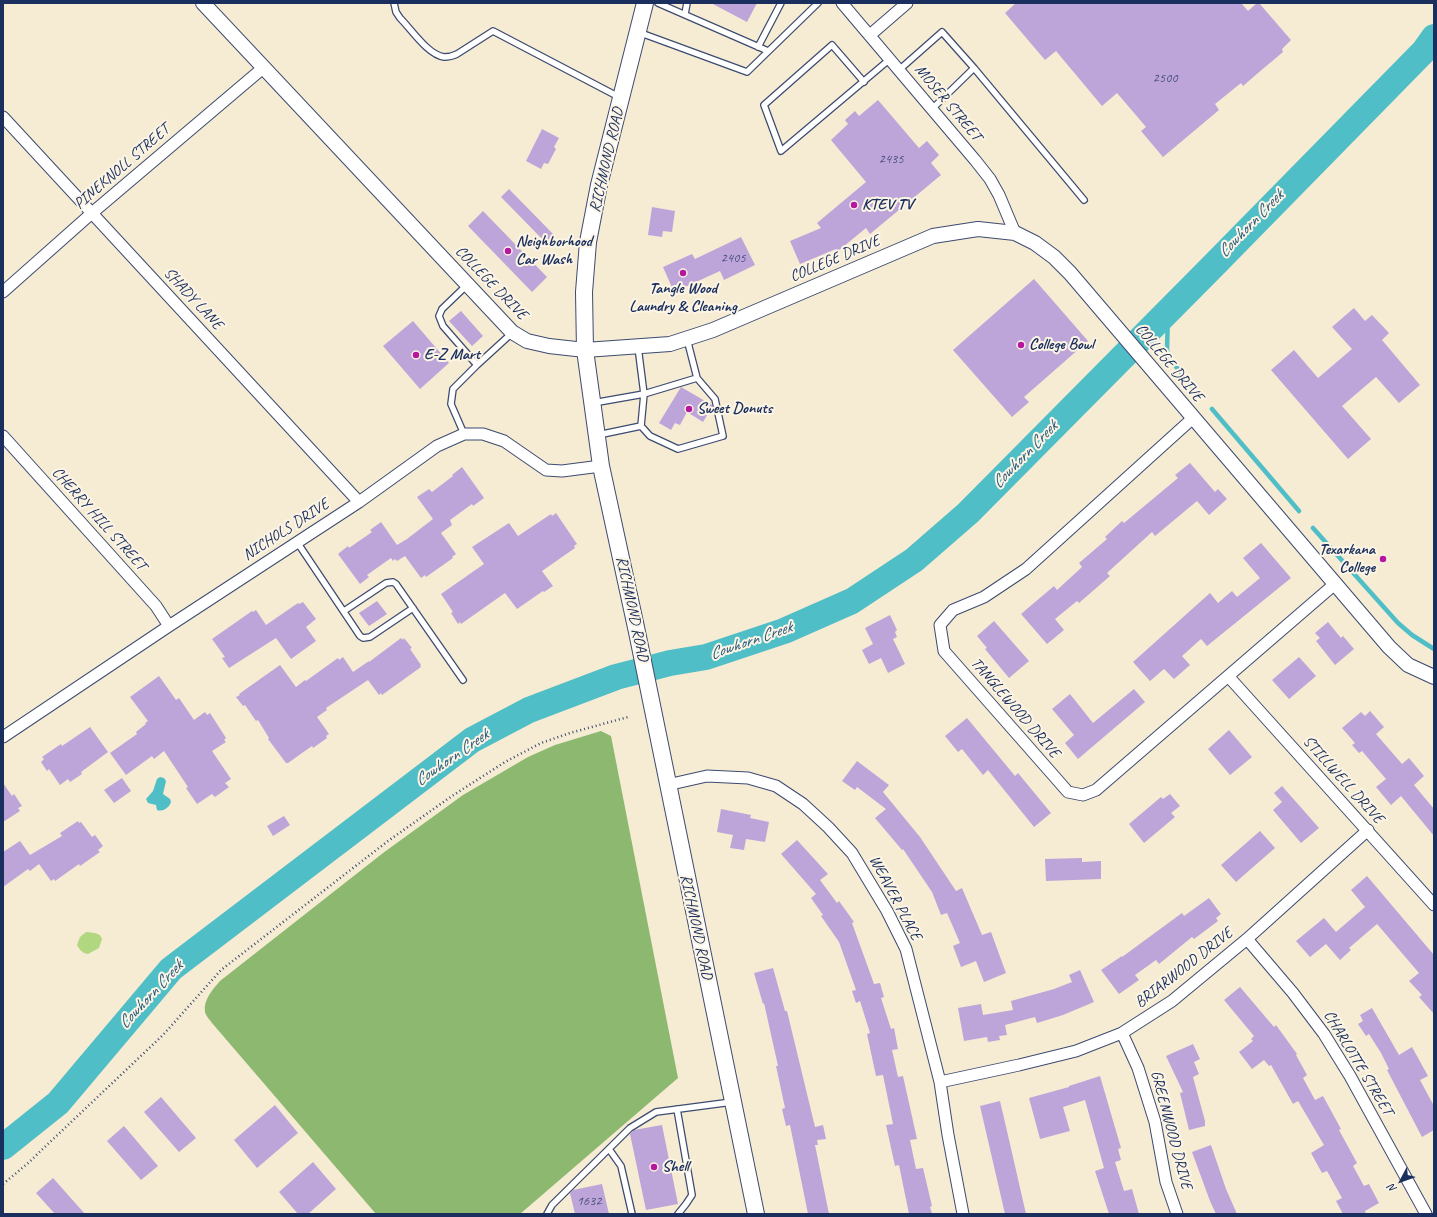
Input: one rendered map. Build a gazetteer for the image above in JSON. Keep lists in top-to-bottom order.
{
  "streets": {
    "main road": ["RICHMOND ROAD"],
    "street": [
      "MOSER STREET",
      "PINEKNOLL STREET",
      "COLLEGE DRIVE",
      "SHADY LANE",
      "CHERRY HILL STREET",
      "NICHOLS DRIVE",
      "TANGLEWOOD DRIVE",
      "STILLWELL DRIVE",
      "WEAVER PLACE",
      "BRIARWOOD DRIVE",
      "CHARLOTTE STREET",
      "GREENWOOD DRIVE"
    ]
  },
  "crossings": [
    ["MOSER STREET", "COLLEGE DRIVE"],
    ["RICHMOND ROAD", "COLLEGE DRIVE"],
    ["RICHMOND ROAD", "NICHOLS DRIVE"],
    ["RICHMOND ROAD", "WEAVER PLACE"],
    ["PINEKNOLL STREET", "COLLEGE DRIVE"],
    ["PINEKNOLL STREET", "SHADY LANE"],
    ["COLLEGE DRIVE", "TANGLEWOOD DRIVE"],
    ["SHADY LANE", "NICHOLS DRIVE"],
    ["CHERRY HILL STREET", "NICHOLS DRIVE"],
    ["TANGLEWOOD DRIVE", "STILLWELL DRIVE"],
    ["STILLWELL DRIVE", "BRIARWOOD DRIVE"],
    ["WEAVER PLACE", "BRIARWOOD DRIVE"],
    ["BRIARWOOD DRIVE", "CHARLOTTE STREET"],
    ["BRIARWOOD DRIVE", "GREENWOOD DRIVE"]
  ],
  "water": ["Cowhorn Creek"],
  "places": [
    "KTEV TV",
    "Neighborhood Car Wash",
    "Tangle Wood Laundry & Cleaning",
    "College Bowl",
    "E-Z Mart",
    "Sweet Donuts",
    "Texarkana College",
    "Shell"
  ],
  "house_numbers": [
    "2500",
    "2435",
    "2405",
    "1632"
  ],
  "north": "bottom left"
}
